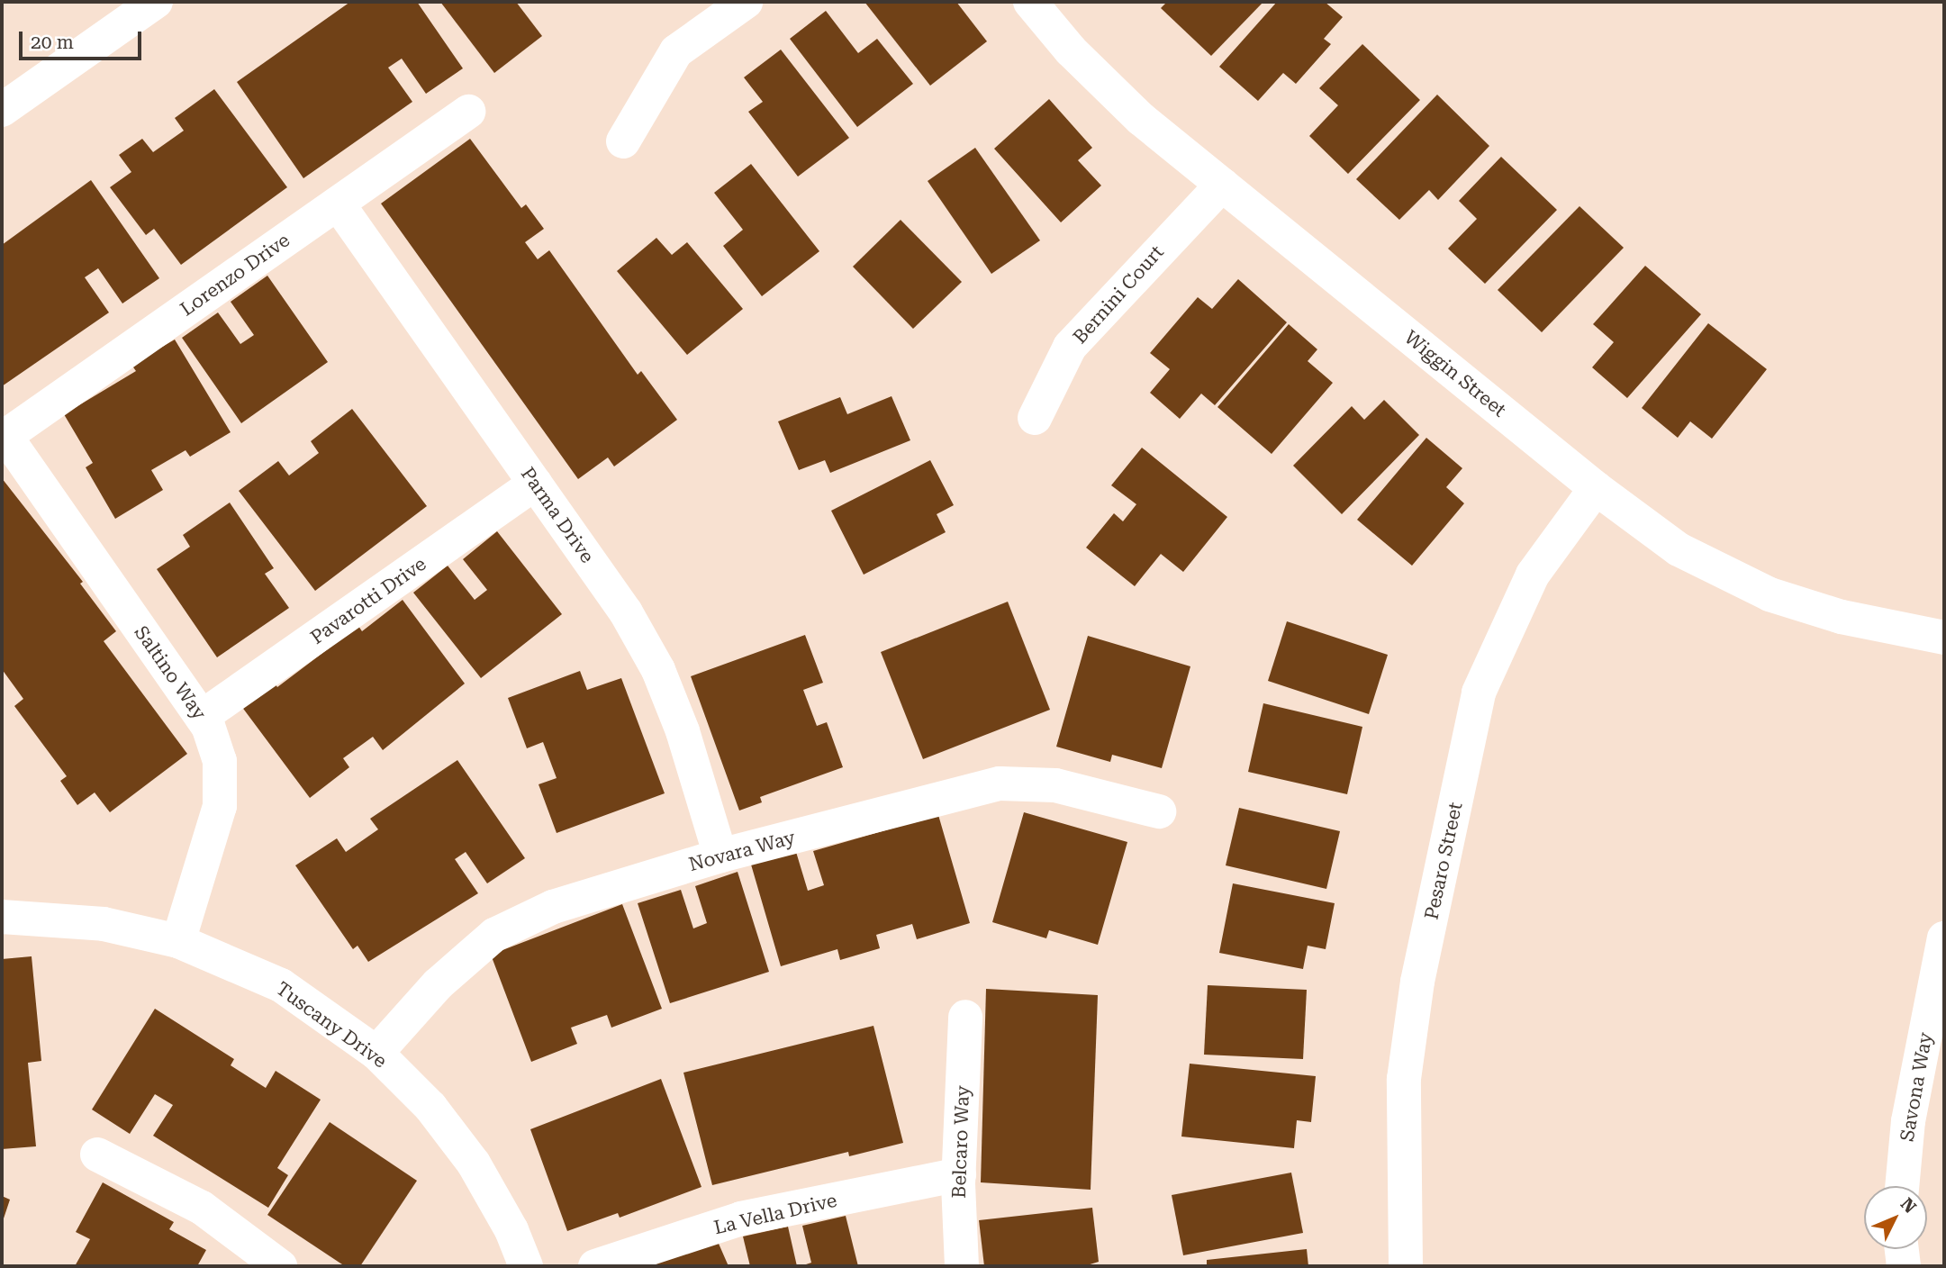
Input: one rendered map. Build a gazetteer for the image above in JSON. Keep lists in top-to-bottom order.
{
  "streets": {
    "street": [
      "Lorenzo Drive",
      "Bernini Court",
      "Wiggin Street",
      "Parma Drive",
      "Pavarotti Drive",
      "Saltino Way",
      "Novara Way",
      "Pesaro Street",
      "Tuscany Drive",
      "Savona Way",
      "Belcaro Way",
      "La Vella Drive"
    ]
  },
  "crossings": [
    ["Lorenzo Drive", "Parma Drive"],
    ["Lorenzo Drive", "Saltino Way"],
    ["Bernini Court", "Wiggin Street"],
    ["Wiggin Street", "Pesaro Street"],
    ["Parma Drive", "Pavarotti Drive"],
    ["Parma Drive", "Novara Way"],
    ["Pavarotti Drive", "Saltino Way"],
    ["Saltino Way", "Tuscany Drive"],
    ["Novara Way", "Tuscany Drive"],
    ["Belcaro Way", "La Vella Drive"]
  ],
  "scale_bar": "20 m",
  "north": "top right"
}
